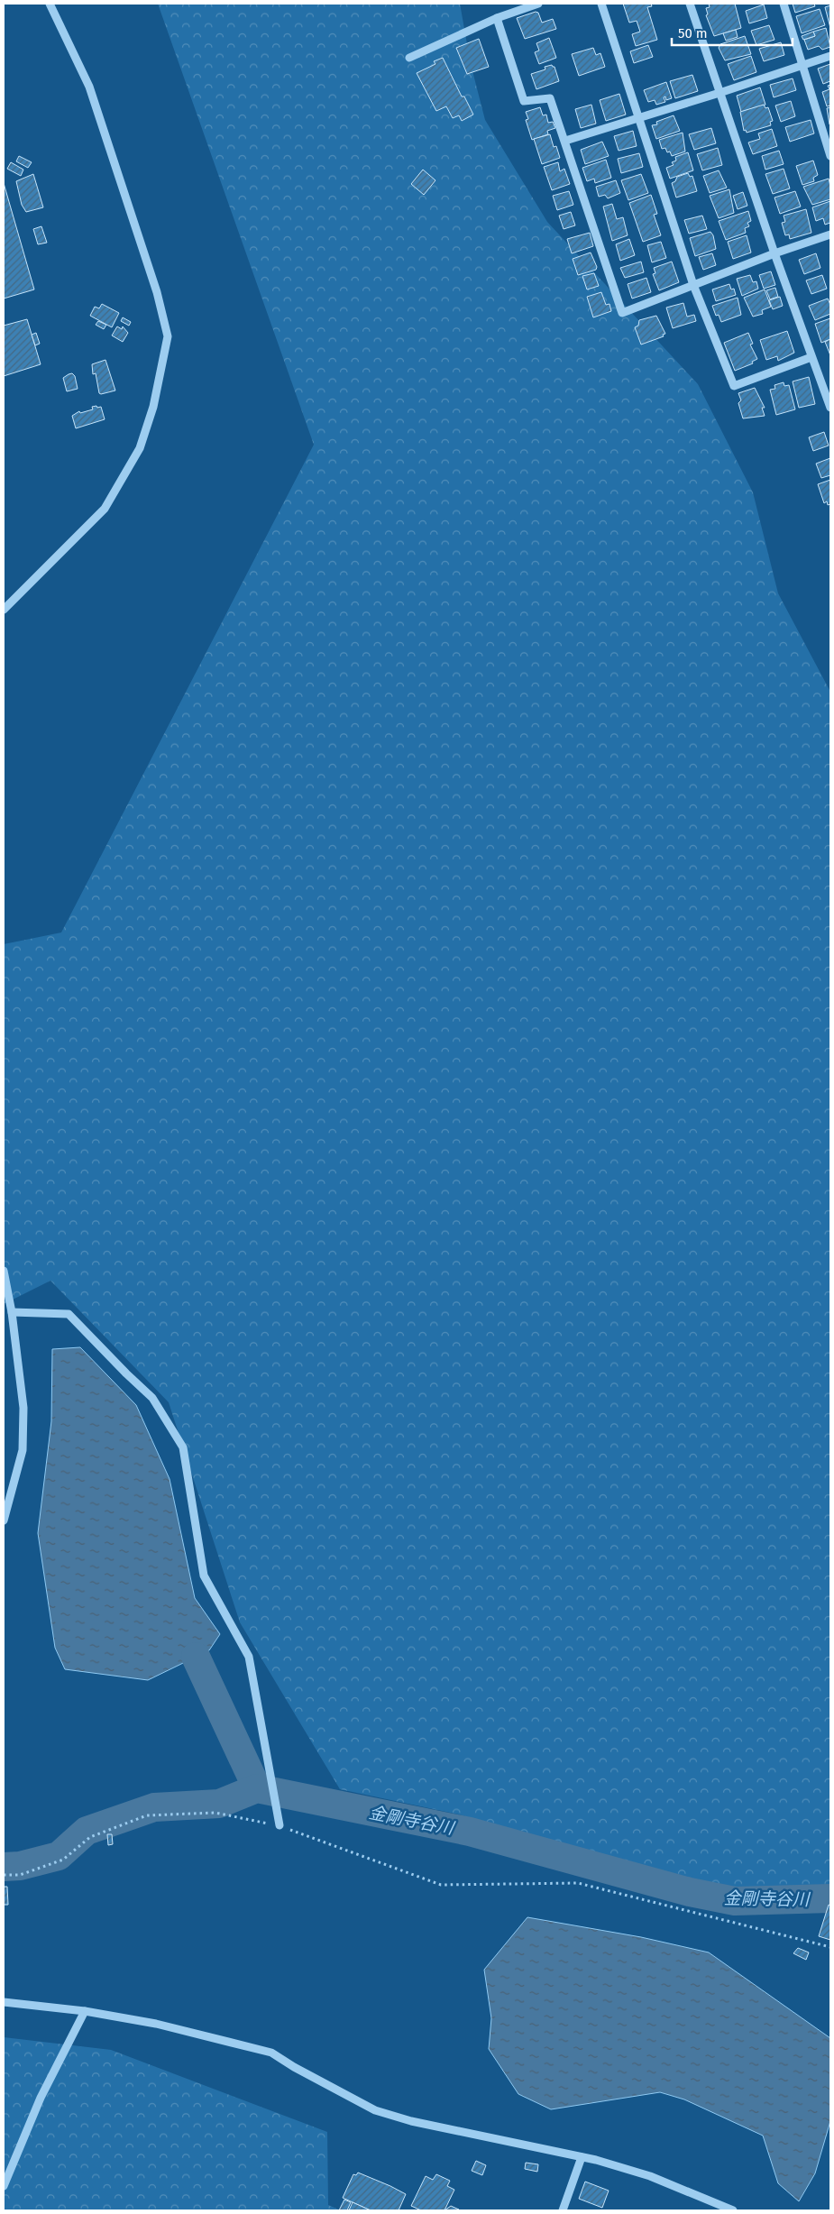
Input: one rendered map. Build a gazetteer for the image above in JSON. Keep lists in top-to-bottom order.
{
  "water": ["金剛寺谷川"],
  "scale_bar": "50 m"
}
